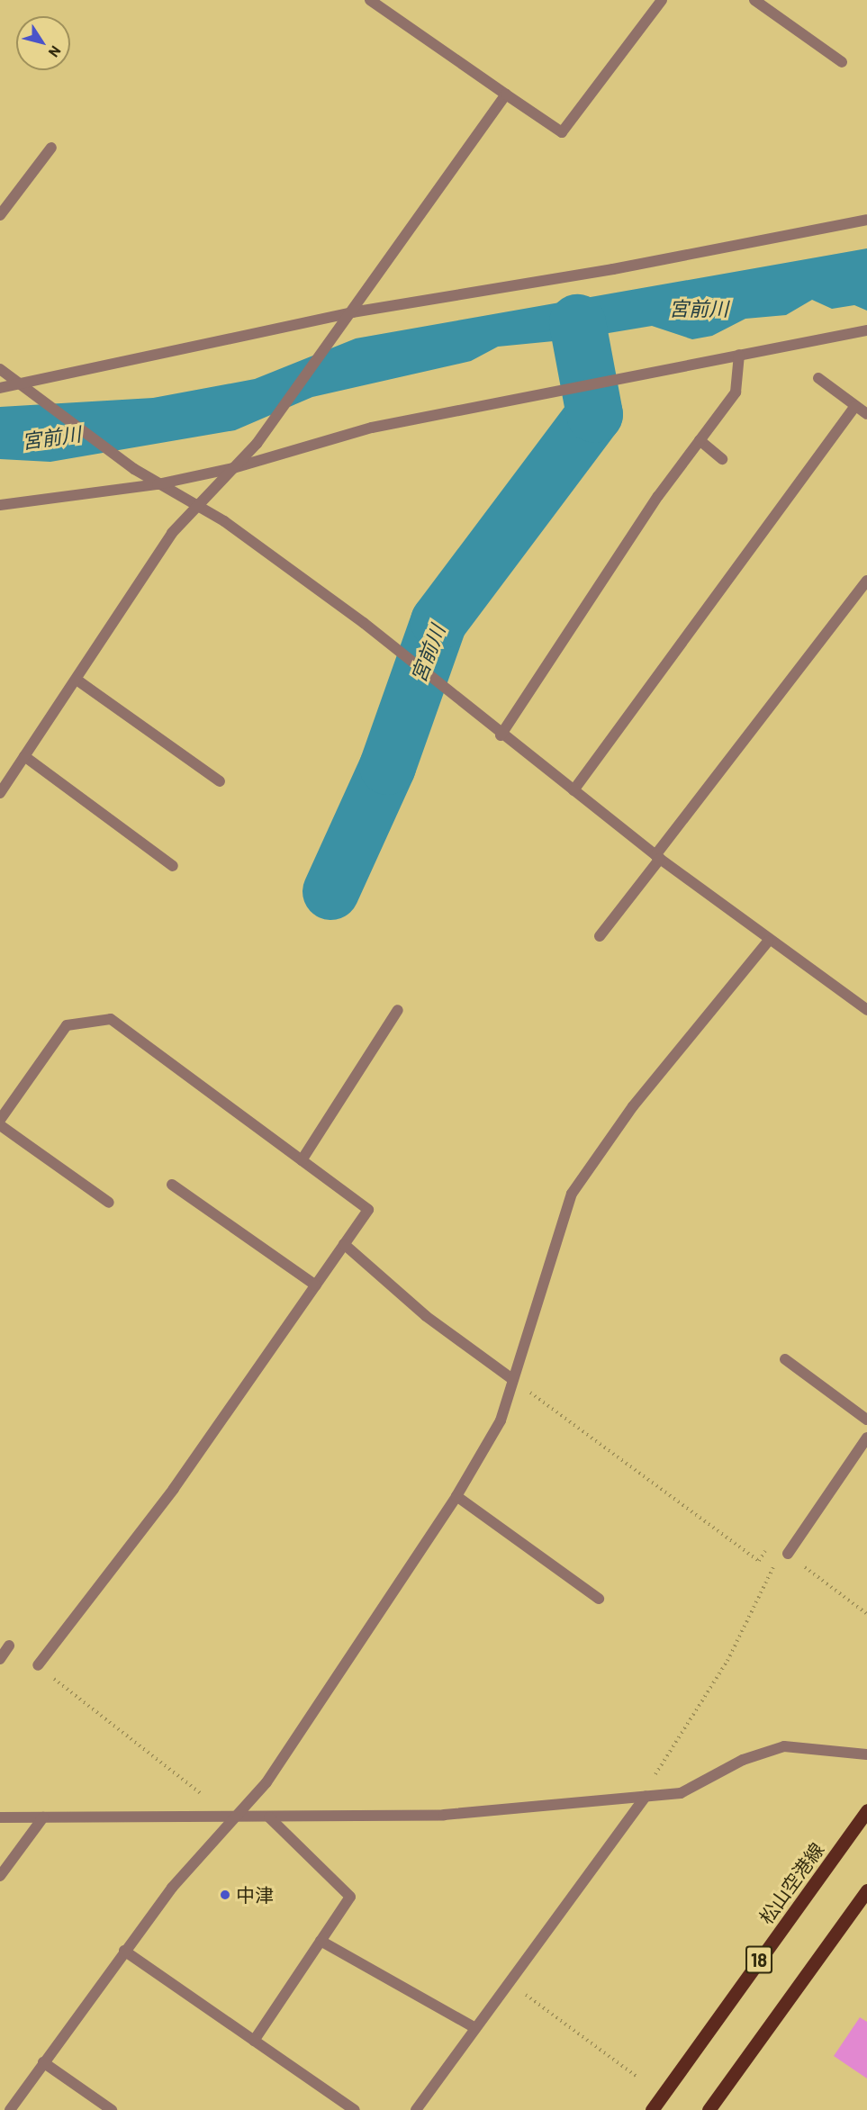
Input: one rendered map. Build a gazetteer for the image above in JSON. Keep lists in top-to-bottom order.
{
  "streets": {
    "main road": ["松山空港線", "18"]
  },
  "water": ["宮前川"],
  "places": ["中津"],
  "north": "bottom right"
}
